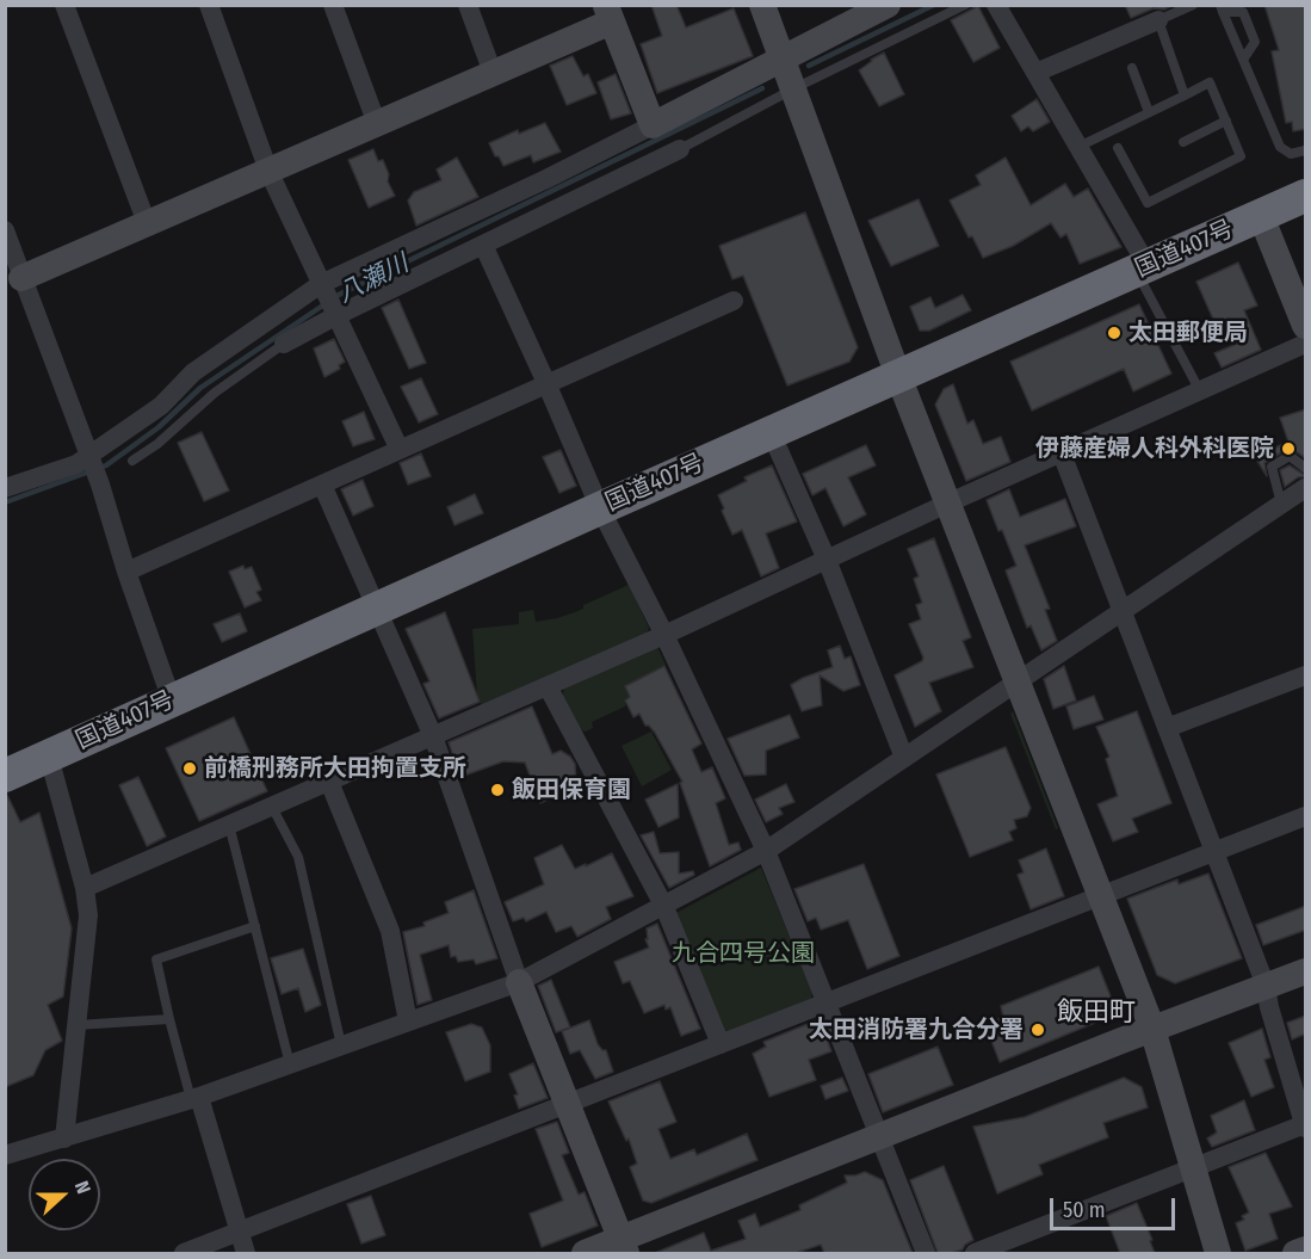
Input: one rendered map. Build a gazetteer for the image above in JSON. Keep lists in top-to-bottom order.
{
  "streets": {
    "highway": ["国道407号"]
  },
  "districts": ["飯田町"],
  "water": ["八瀬川"],
  "parks": ["九合四号公園"],
  "places": [
    "太田郵便局",
    "伊藤産婦人科外科医院",
    "前橋刑務所大田拘置支所",
    "飯田保育園",
    "太田消防署九合分署"
  ],
  "scale_bar": "50 m",
  "north": "right"
}
